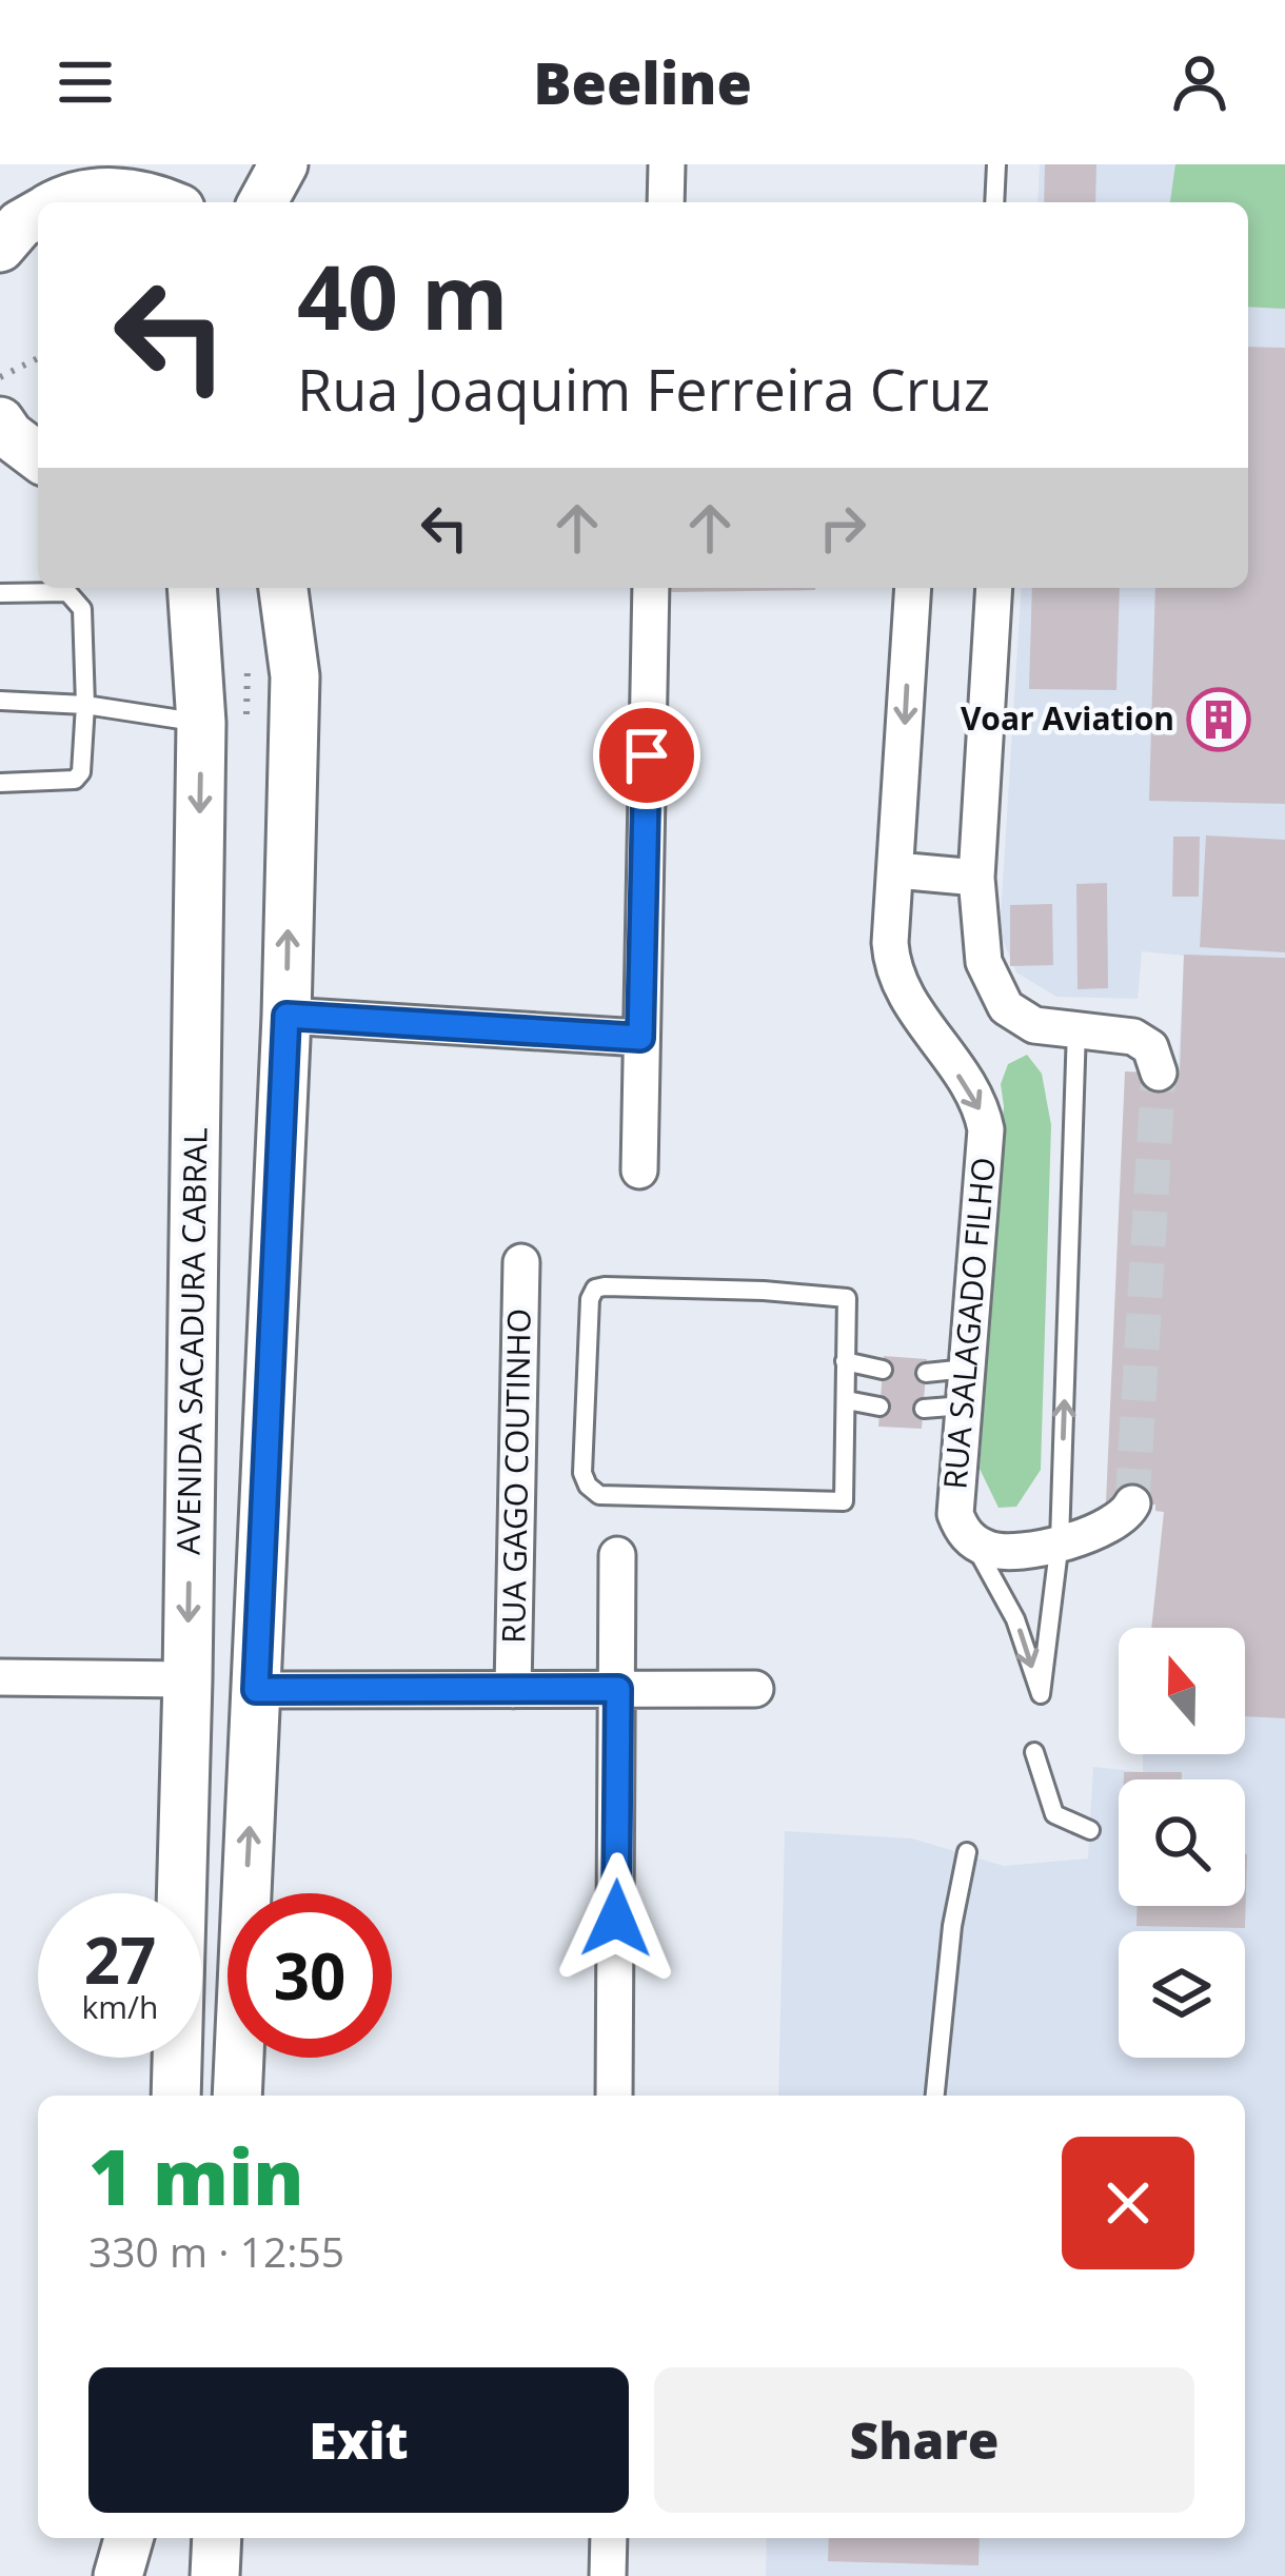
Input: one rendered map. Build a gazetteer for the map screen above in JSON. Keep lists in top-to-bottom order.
{
  "streets": {
    "street": ["RUA SALAGADO FILHO", "AVENIDA SACADURA CABRAL", "RUA GAGO COUTINHO"]
  },
  "places": {
    "building": ["Voar Aviation"]
  },
  "north": "top",
  "page": {
    "header": "Beeline",
    "turn": ["40 m", "Rua Joaquim Ferreira Cruz"],
    "speed": "27 km/h",
    "limit": "30",
    "heading": ["1 min", "330 m · 12:55"],
    "buttons": ["Exit", "Share"]
  }
}
